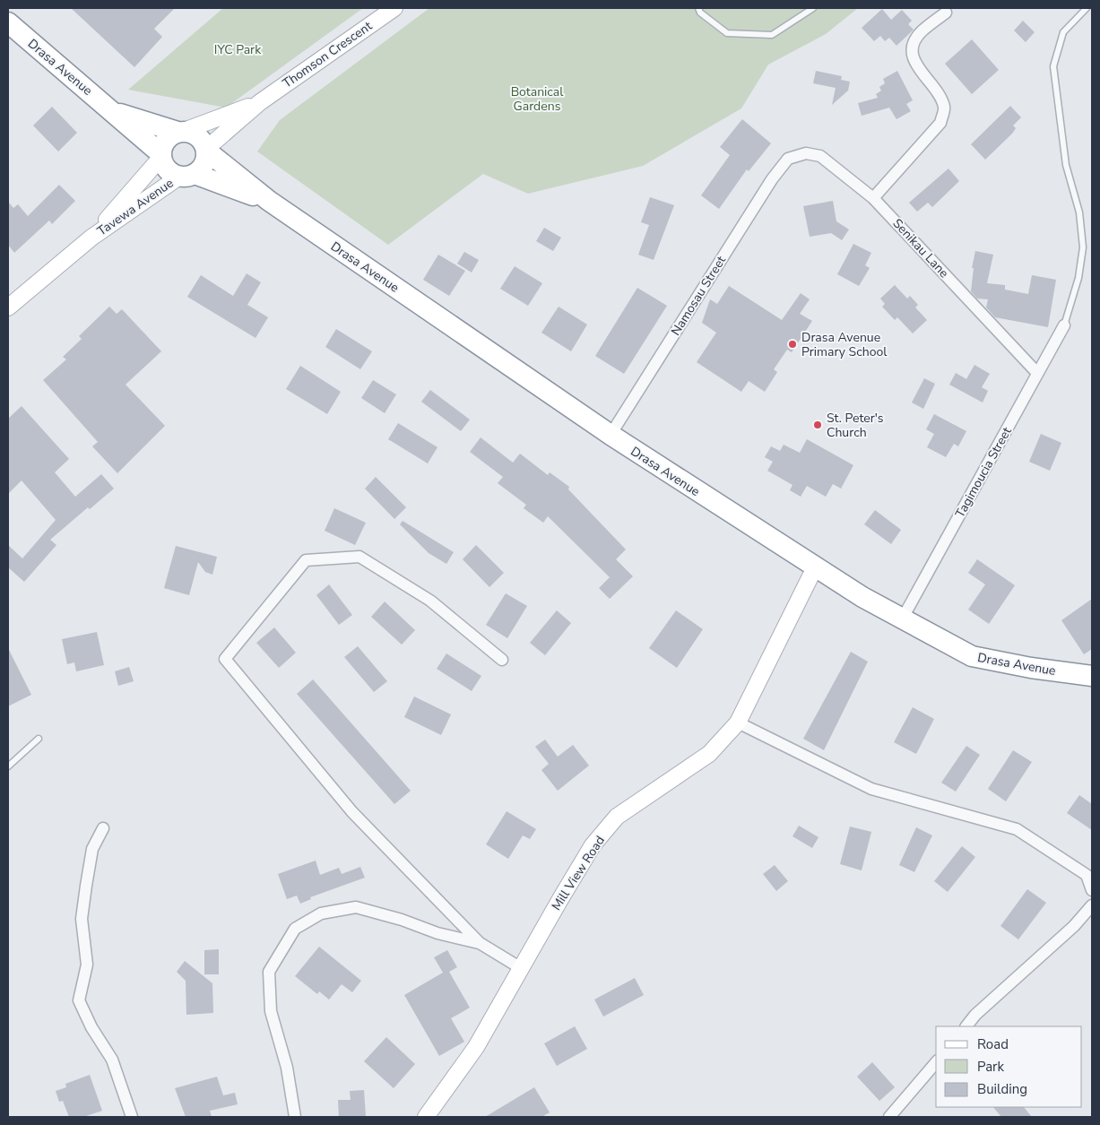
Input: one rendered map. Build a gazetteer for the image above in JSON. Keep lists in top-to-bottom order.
{
  "streets": {
    "highway": ["Drasa Avenue"],
    "street": [
      "Thomson Crescent",
      "Tavewa Avenue",
      "Senikau Lane",
      "Namosau Street",
      "Tagimoucia Street",
      "Mill View Road"
    ]
  },
  "crossings": [
    ["Thomson Crescent", "Drasa Avenue"],
    ["Thomson Crescent", "Tavewa Avenue"],
    ["Drasa Avenue", "Tavewa Avenue"],
    ["Drasa Avenue", "Namosau Street"],
    ["Drasa Avenue", "Tagimoucia Street"],
    ["Drasa Avenue", "Mill View Road"],
    ["Senikau Lane", "Namosau Street"],
    ["Senikau Lane", "Tagimoucia Street"]
  ],
  "parks": ["IYC Park", "Botanical Gardens"],
  "places": ["Drasa Avenue Primary School", "St. Peter's Church"],
  "legend": ["Road", "Park", "Building"]
}
